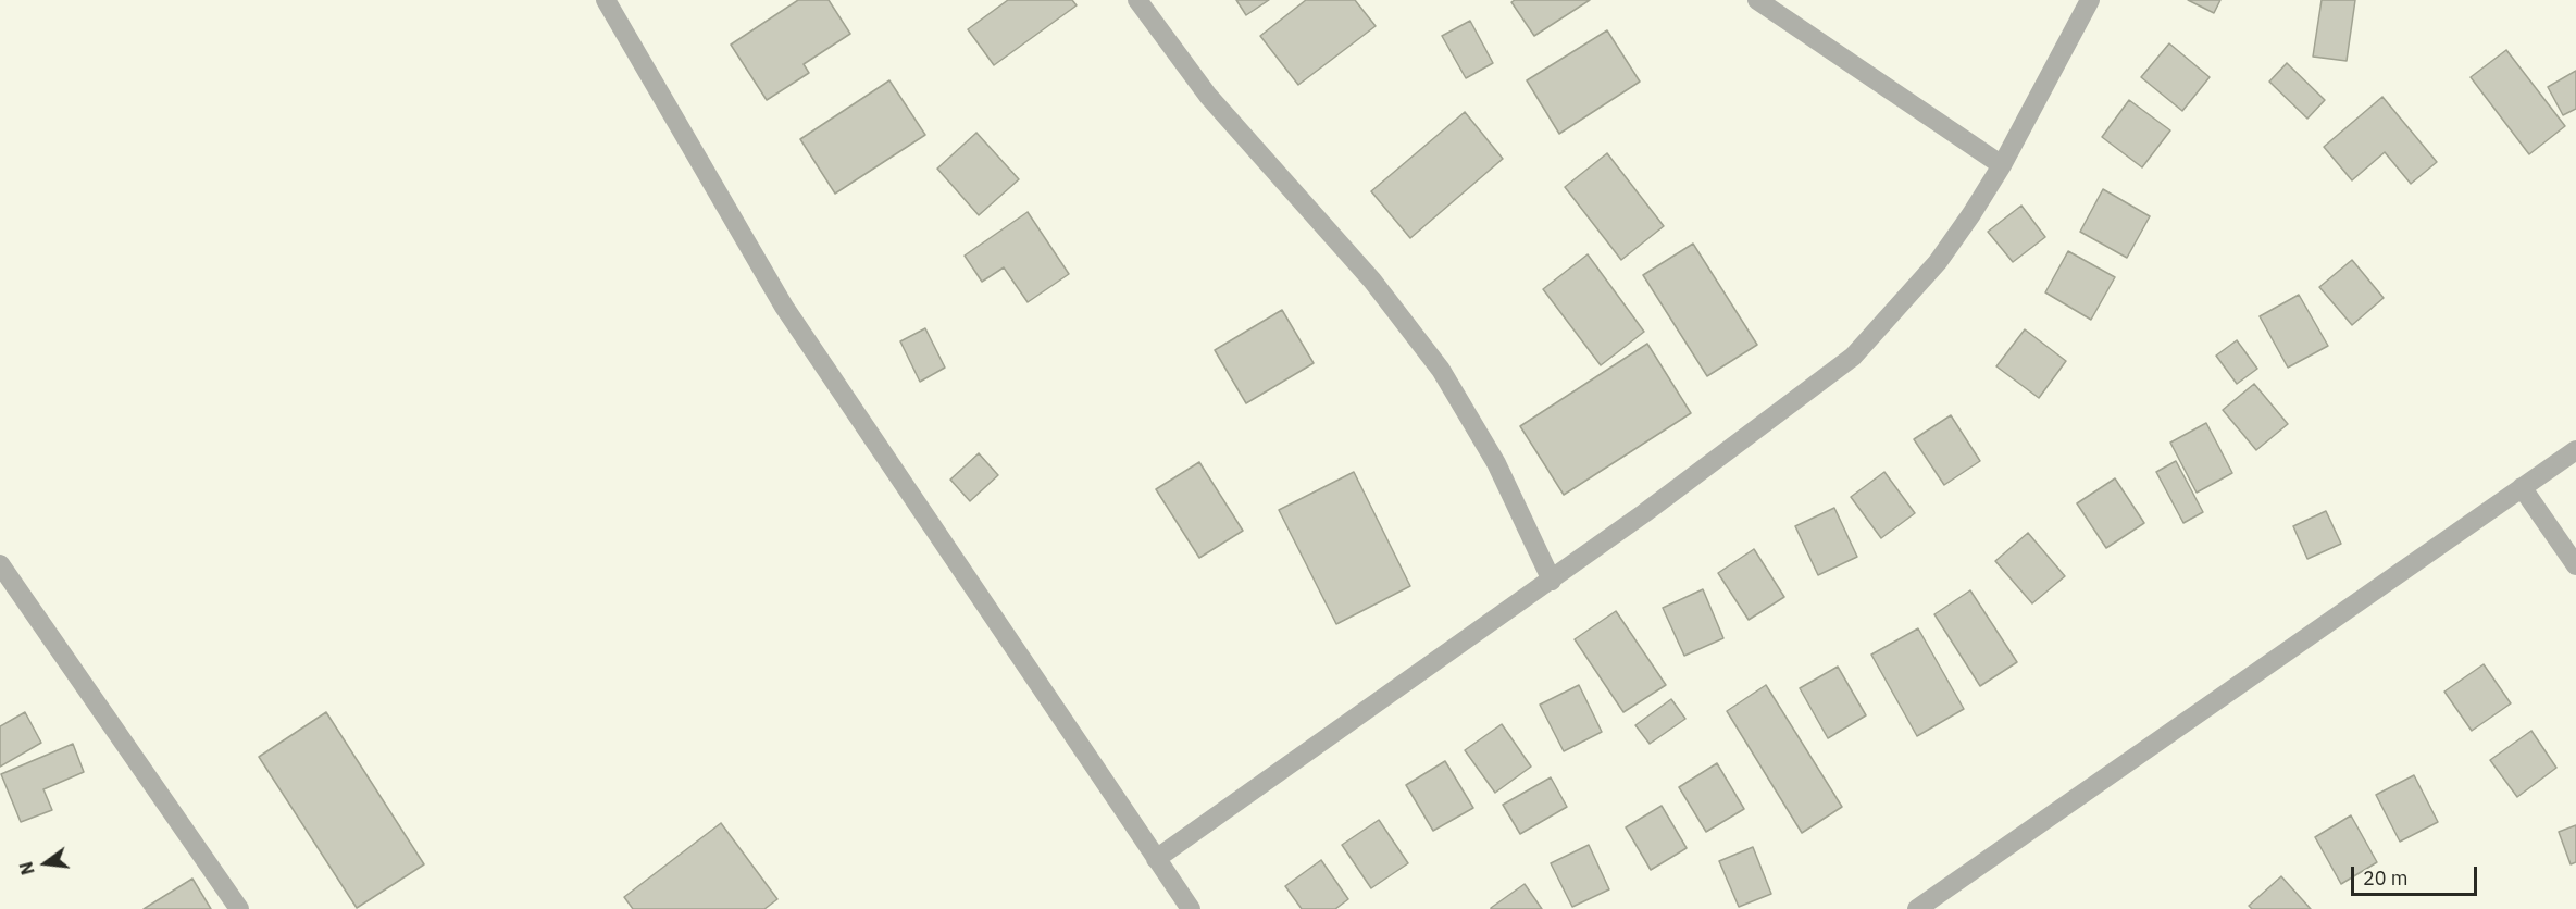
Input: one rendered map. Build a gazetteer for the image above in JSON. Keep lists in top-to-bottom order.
{
  "scale_bar": "20 m",
  "north": "left"
}
